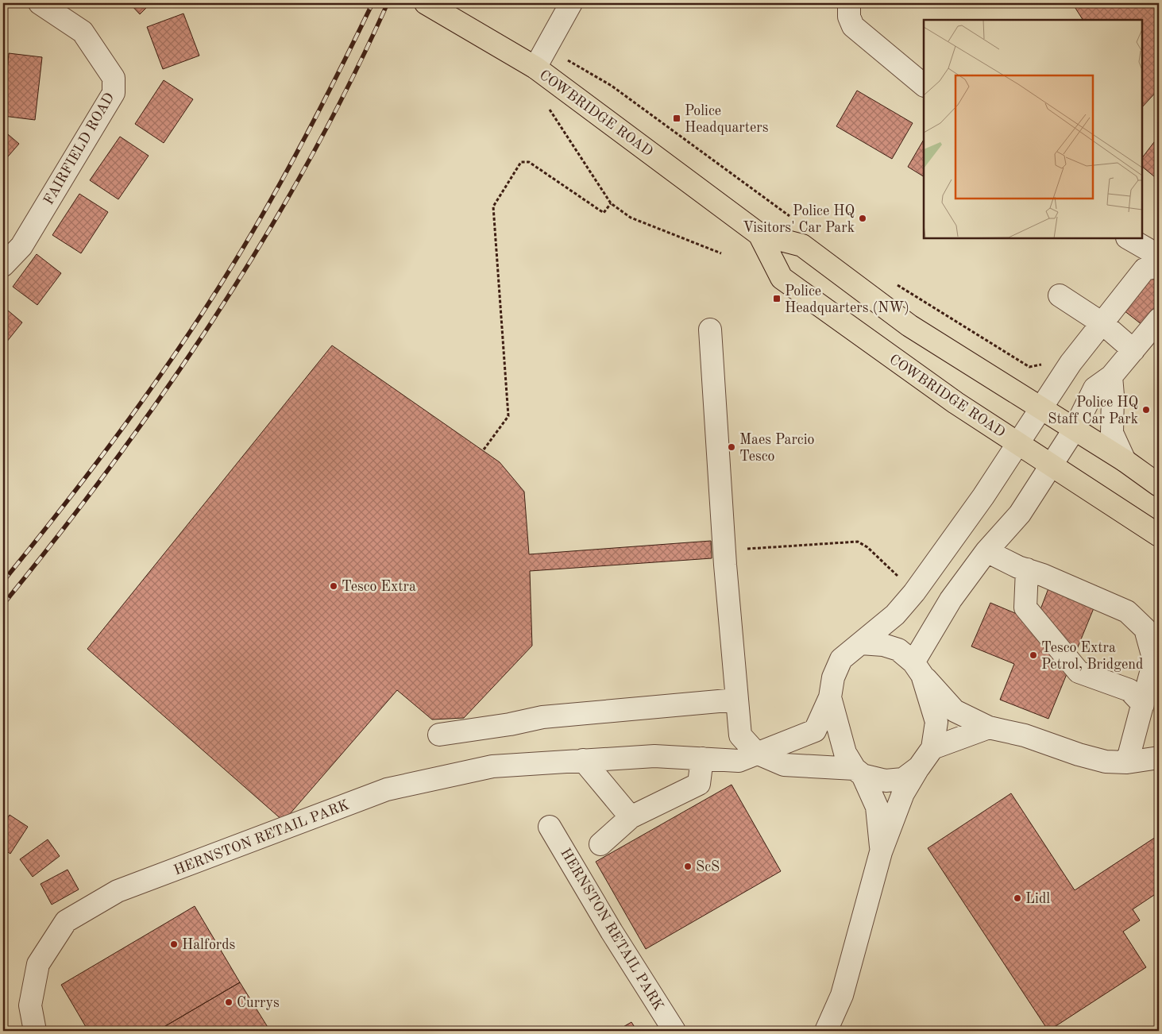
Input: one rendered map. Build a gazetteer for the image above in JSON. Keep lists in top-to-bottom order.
{
  "streets": {
    "main road": ["COWBRIDGE ROAD"],
    "street": ["FAIRFIELD ROAD", "HERNSTON RETAIL PARK"]
  },
  "crossings": [
    ["COWBRIDGE ROAD", "HERNSTON RETAIL PARK"]
  ],
  "places": {
    "transit": ["Police Headquarters", "Police Headquarters (NW)"],
    "other": [
      "Police HQ Visitors' Car Park",
      "Police HQ Staff Car Park",
      "Maes Parcio Tesco",
      "Tesco Extra",
      "Tesco Extra Petrol, Bridgend",
      "ScS",
      "Lidl",
      "Halfords",
      "Currys"
    ]
  }
}
